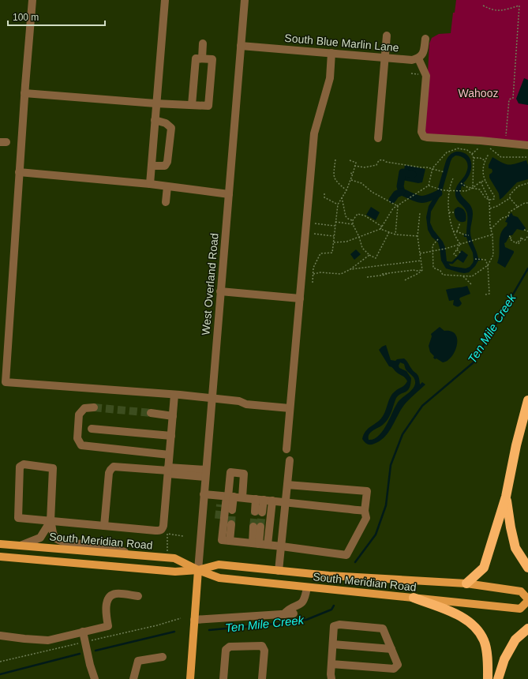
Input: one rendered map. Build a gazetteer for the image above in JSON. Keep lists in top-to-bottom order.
{
  "streets": {
    "main road": ["South Meridian Road"],
    "street": ["South Blue Marlin Lane", "West Overland Road"]
  },
  "crossings": [
    ["South Blue Marlin Lane", "West Overland Road"],
    ["West Overland Road", "South Meridian Road"]
  ],
  "water": ["Ten Mile Creek"],
  "parks": ["Wahooz"],
  "scale_bar": "100 m"
}
